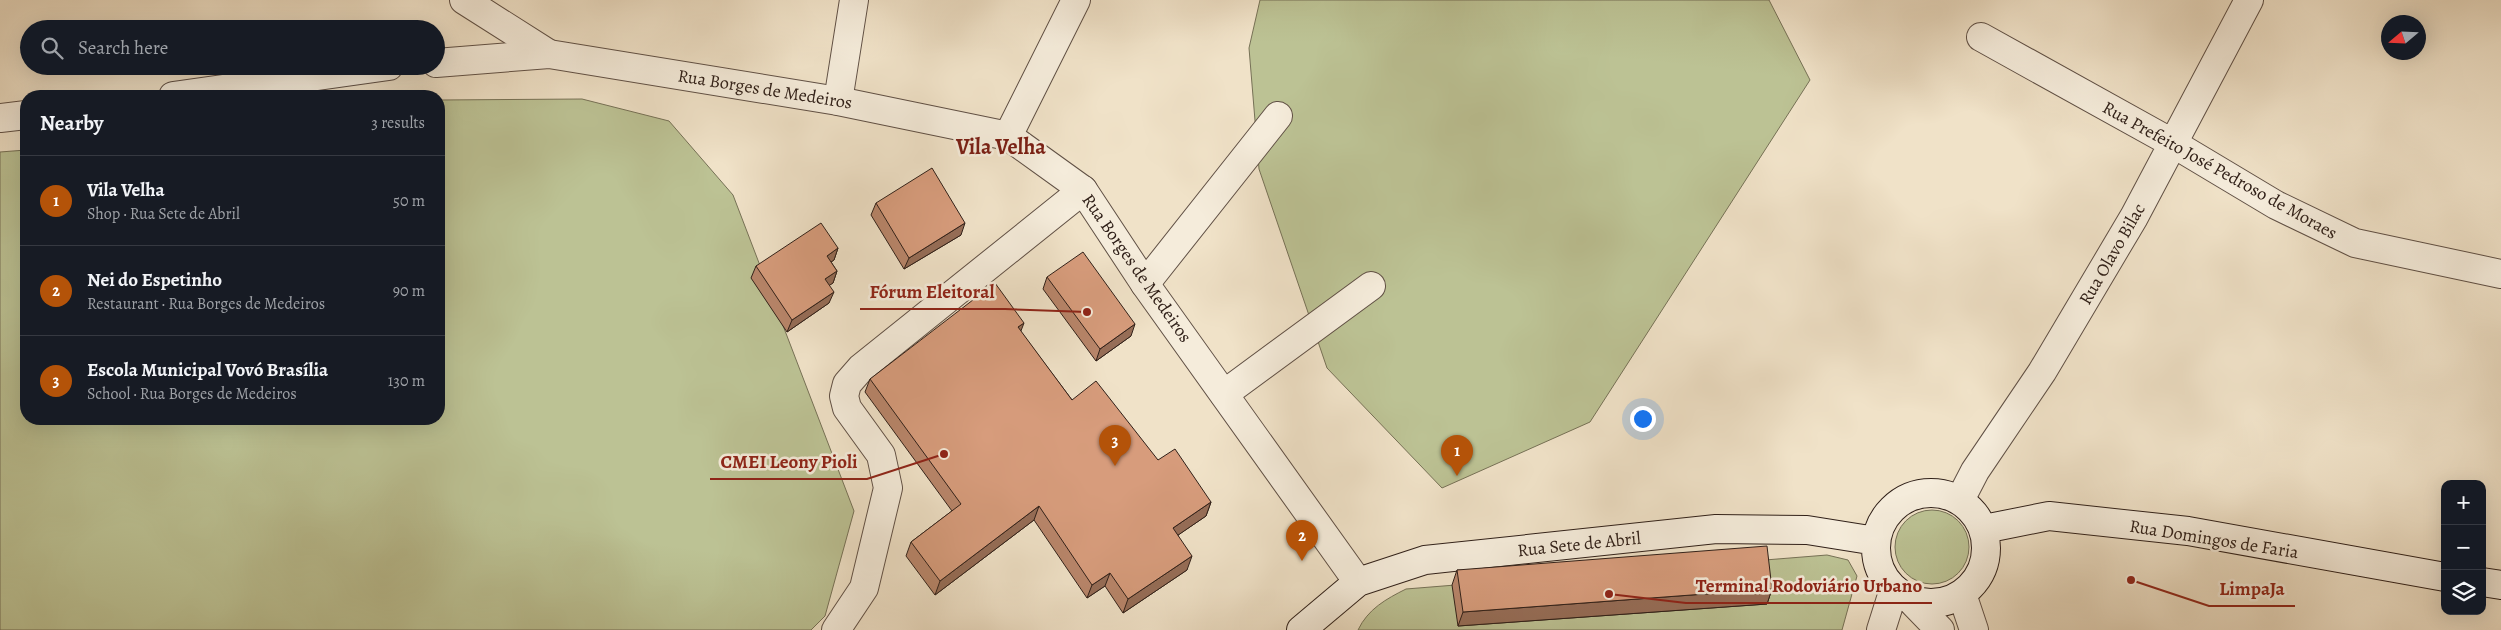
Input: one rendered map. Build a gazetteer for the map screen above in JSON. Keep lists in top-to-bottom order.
{
  "streets": {
    "street": [
      "Rua Borges de Medeiros",
      "Rua Prefeito José Pedroso de Moraes",
      "Rua Olavo Bilac",
      "Rua Domingos de Faria",
      "Rua Sete de Abril"
    ]
  },
  "crossings": [
    ["Rua Borges de Medeiros", "Rua Sete de Abril"],
    ["Rua Prefeito José Pedroso de Moraes", "Rua Olavo Bilac"],
    ["Rua Olavo Bilac", "Rua Domingos de Faria"],
    ["Rua Olavo Bilac", "Rua Sete de Abril"],
    ["Rua Domingos de Faria", "Rua Sete de Abril"]
  ],
  "districts": ["Vila Velha"],
  "places": [
    "Fórum Eleitoral",
    "CMEI Leony Pioli",
    "LimpaJa",
    "Terminal Rodoviário Urbano"
  ],
  "north": "left",
  "page": {
    "search": "Search here",
    "heading": ["Nearby", "3 results"],
    "list": [
      {
        "mark": "1",
        "name": "Vila Velha",
        "note": "Shop · Rua Sete de Abril",
        "value": "50 m"
      },
      {
        "mark": "2",
        "name": "Nei do Espetinho",
        "note": "Restaurant · Rua Borges de Medeiros",
        "value": "90 m"
      },
      {
        "mark": "3",
        "name": "Escola Municipal Vovó Brasília",
        "note": "School · Rua Borges de Medeiros",
        "value": "130 m"
      }
    ],
    "pins": ["3", "1", "2"],
    "map_buttons": ["+", "−"]
  }
}
